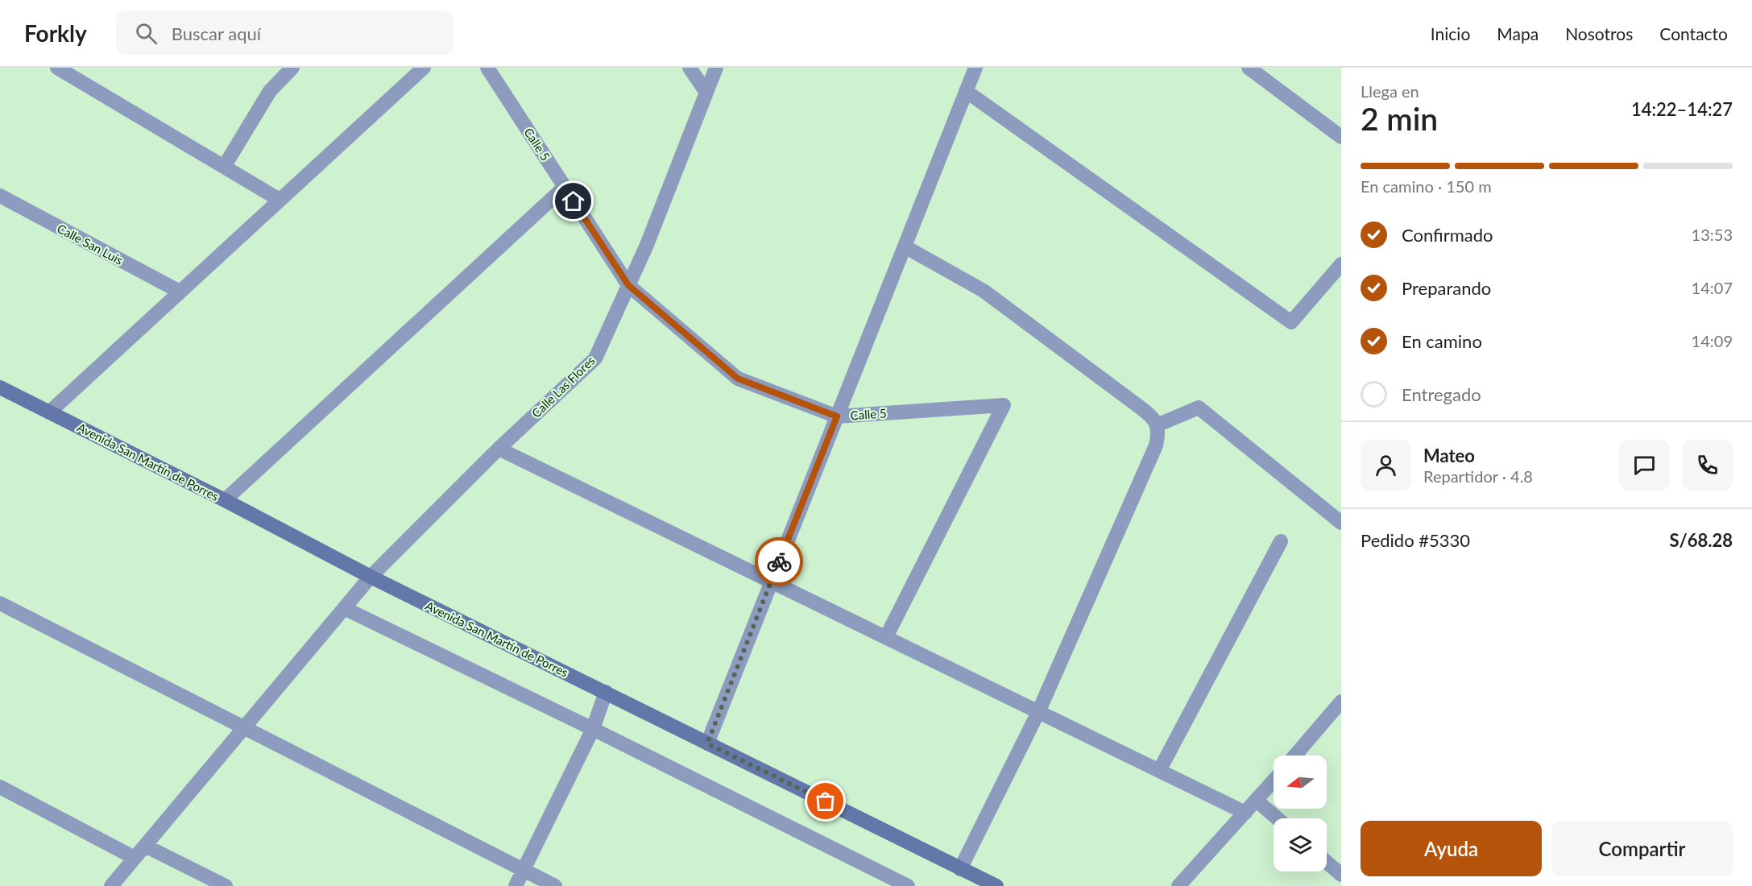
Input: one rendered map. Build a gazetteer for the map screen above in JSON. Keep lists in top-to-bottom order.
{
  "streets": {
    "street": [
      "Calle 5",
      "Calle San Luis",
      "Calle Las Flores",
      "Avenida San Martín de Porres"
    ]
  },
  "crossings": [
    ["Calle 5", "Calle Las Flores"],
    ["Calle Las Flores", "Avenida San Martín de Porres"]
  ],
  "north": "left",
  "page": {
    "header": "Forkly",
    "search": "Buscar aquí",
    "nav": [
      "Inicio",
      "Mapa",
      "Nosotros",
      "Contacto"
    ],
    "heading": ["2 min", "Llega en", "14:22–14:27"],
    "panel": [
      "Mateo",
      "Repartidor · 4.8",
      "Pedido #5330",
      "S/68.28"
    ],
    "bar": "En camino · 150 m",
    "list": [
      ["Confirmado", "13:53"],
      ["Preparando", "14:07"],
      ["En camino", "14:09"],
      "Entregado"
    ],
    "buttons": ["Ayuda", "Compartir"]
  }
}
